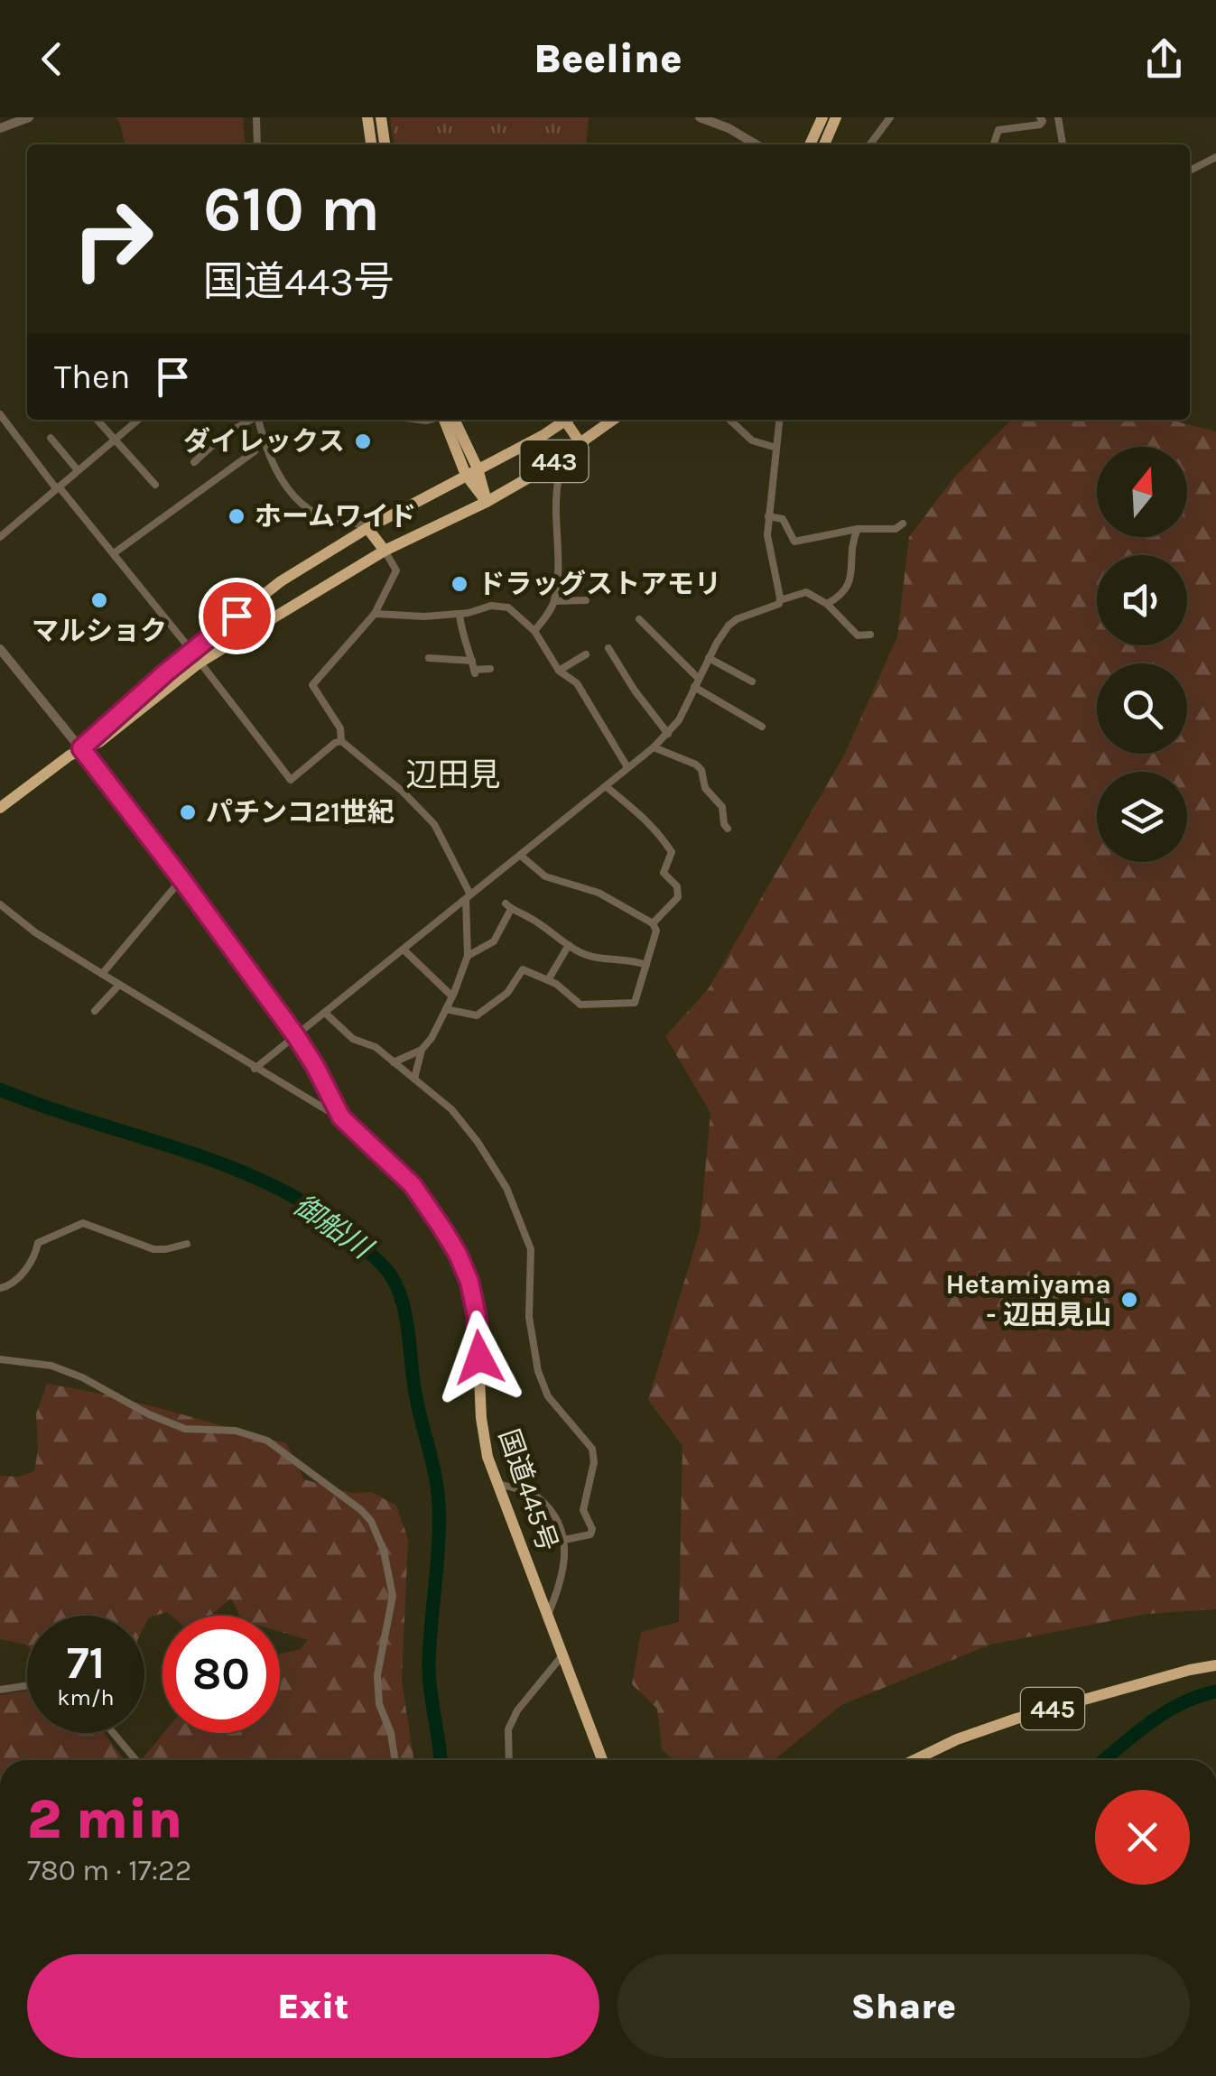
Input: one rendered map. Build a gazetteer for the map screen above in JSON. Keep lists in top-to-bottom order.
{
  "streets": {
    "highway": ["443", "国道445号", "445"]
  },
  "crossings": [
    ["443", "国道445号"]
  ],
  "districts": ["辺田見"],
  "water": ["御船川"],
  "places": [
    "ダイレックス",
    "ホームワイド",
    "ドラッグストアモリ",
    "マルショク",
    "パチンコ21世紀",
    "Hetamiyama - 辺田見山"
  ],
  "north": "top",
  "page": {
    "header": "Beeline",
    "turn": ["610 m", "国道443号"],
    "then": "Then",
    "speed": "71 km/h",
    "limit": "80",
    "heading": ["2 min", "780 m · 17:22"],
    "buttons": ["Exit", "Share"]
  }
}
